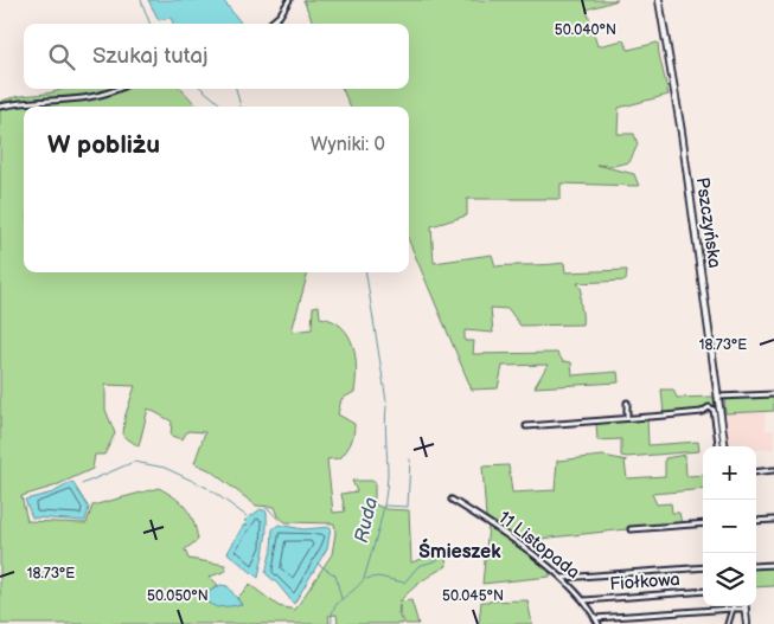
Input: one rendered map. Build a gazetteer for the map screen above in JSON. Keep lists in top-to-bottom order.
{
  "streets": {
    "main road": ["Pszczyńska"],
    "street": ["11 Listopada", "Fiołkowa"]
  },
  "crossings": [
    ["11 Listopada", "Fiołkowa"]
  ],
  "districts": ["Śmieszek"],
  "water": ["Ruda"],
  "page": {
    "search": "Szukaj tutaj",
    "heading": ["W pobliżu", "Wyniki: 0"],
    "map_buttons": ["+", "−"]
  },
  "coordinates": [
    "50.040°N",
    "18.73°E",
    "50.050°N",
    "50.045°N"
  ]
}
